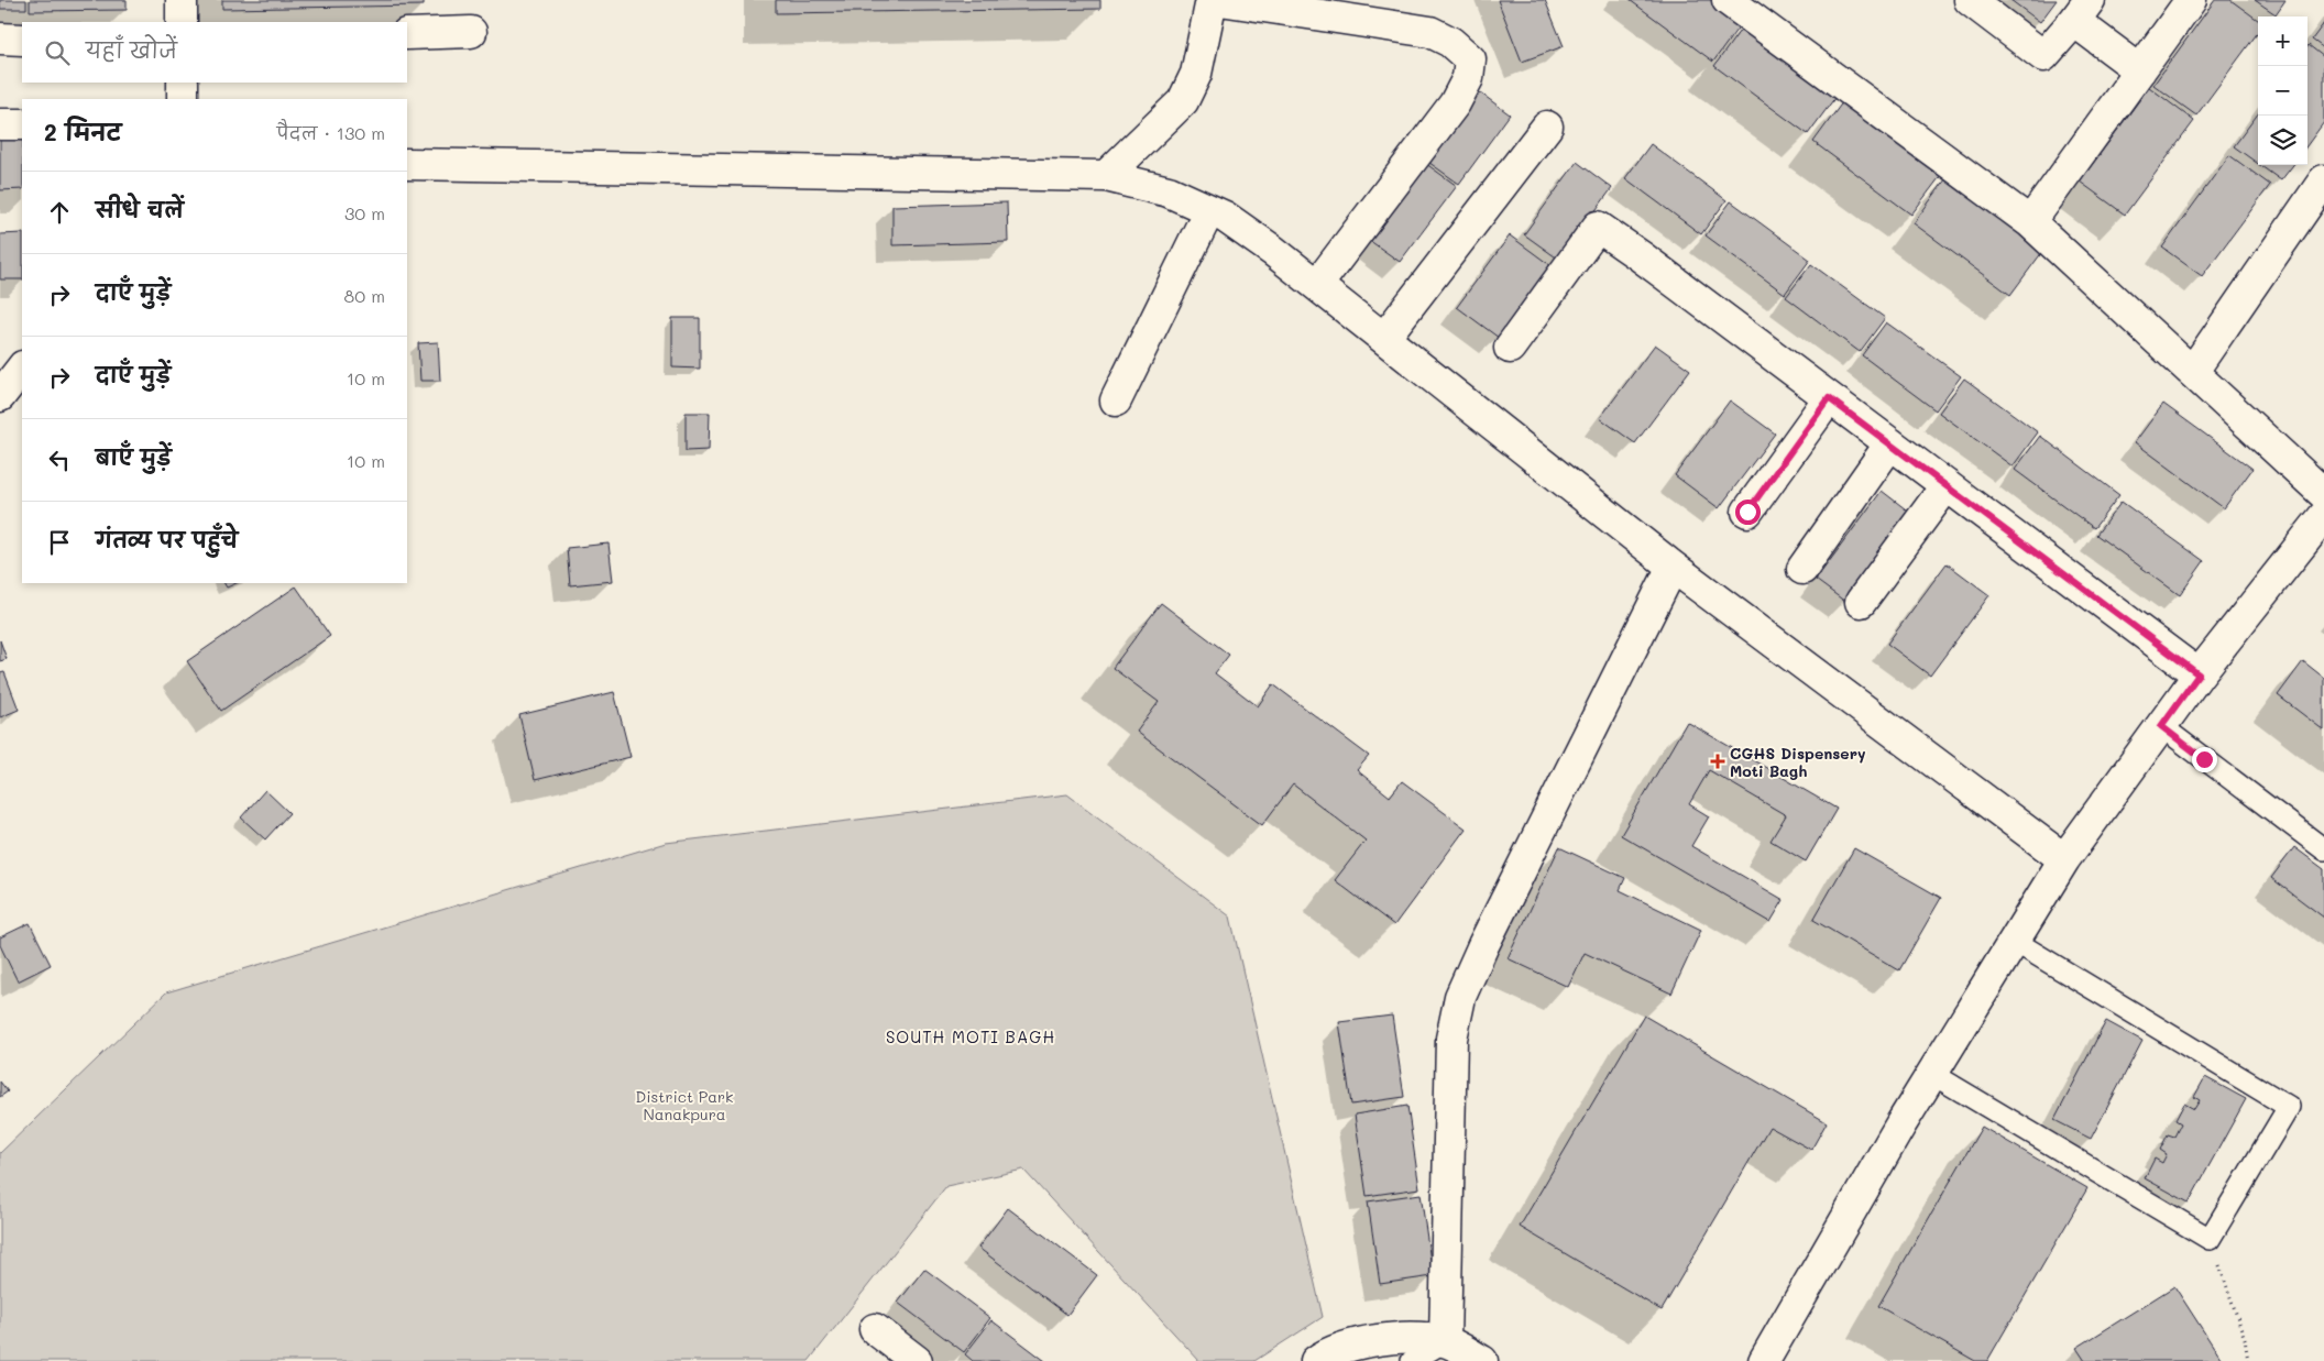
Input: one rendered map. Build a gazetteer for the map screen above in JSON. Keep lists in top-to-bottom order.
{
  "districts": ["SOUTH MOTI BAGH"],
  "parks": ["District Park Nanakpura"],
  "places": {
    "health": ["CGHS Dispensery Moti Bagh"]
  },
  "page": {
    "map_buttons": ["+", "−"],
    "search": "यहाँ खोजें",
    "heading": ["2 मिनट", "पैदल · 130 m"],
    "list": [
      ["सीधे चलें", "30 m"],
      ["दाएँ मुड़ें", "80 m"],
      ["दाएँ मुड़ें", "10 m"],
      ["बाएँ मुड़ें", "10 m"],
      "गंतव्य पर पहुँचे"
    ]
  }
}
